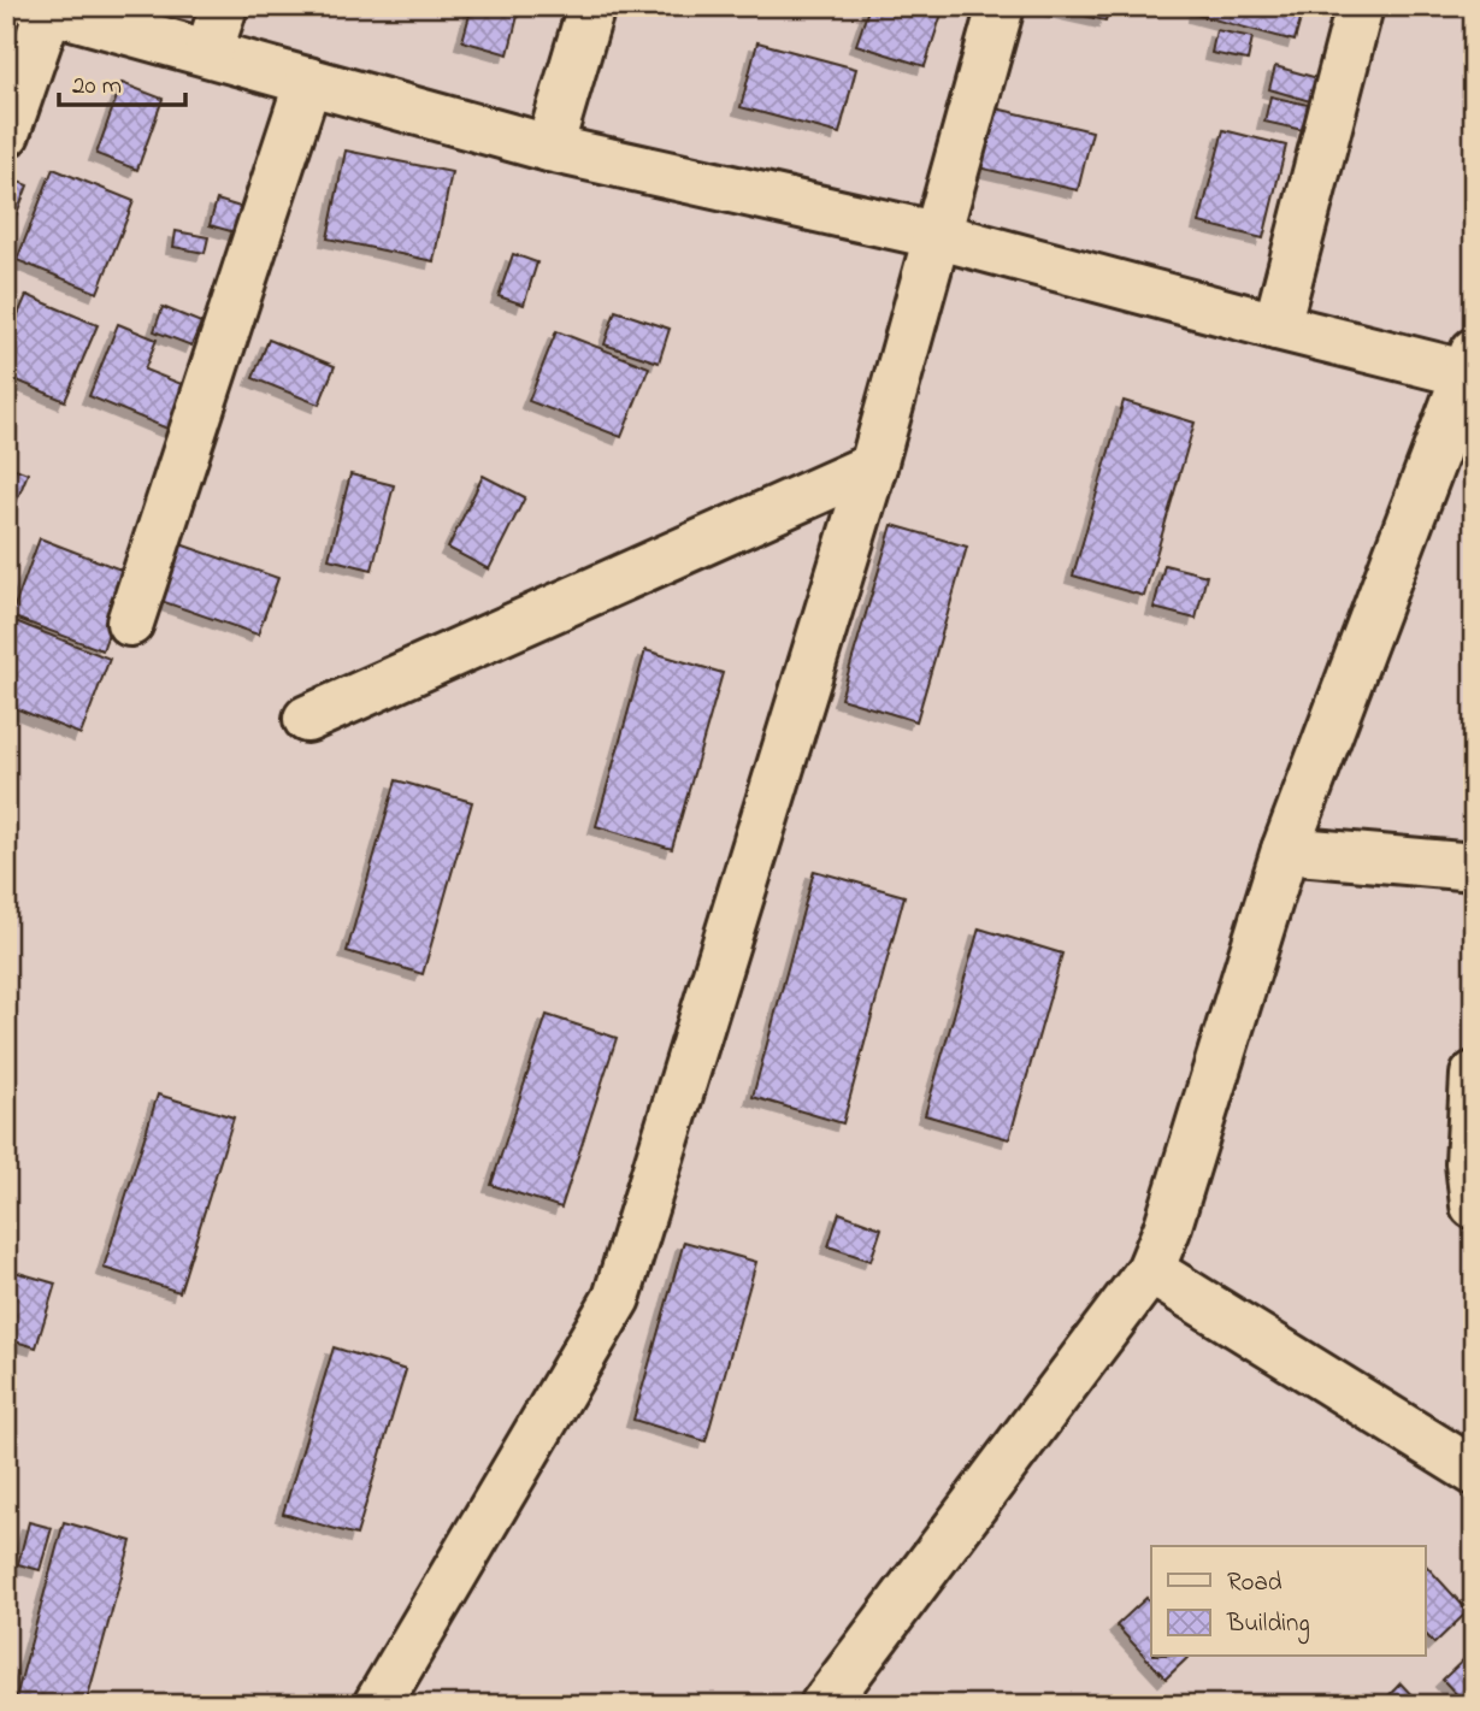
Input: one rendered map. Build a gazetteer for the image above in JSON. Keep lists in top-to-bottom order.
{
  "legend": ["Road", "Building"],
  "scale_bar": "20 m"
}
